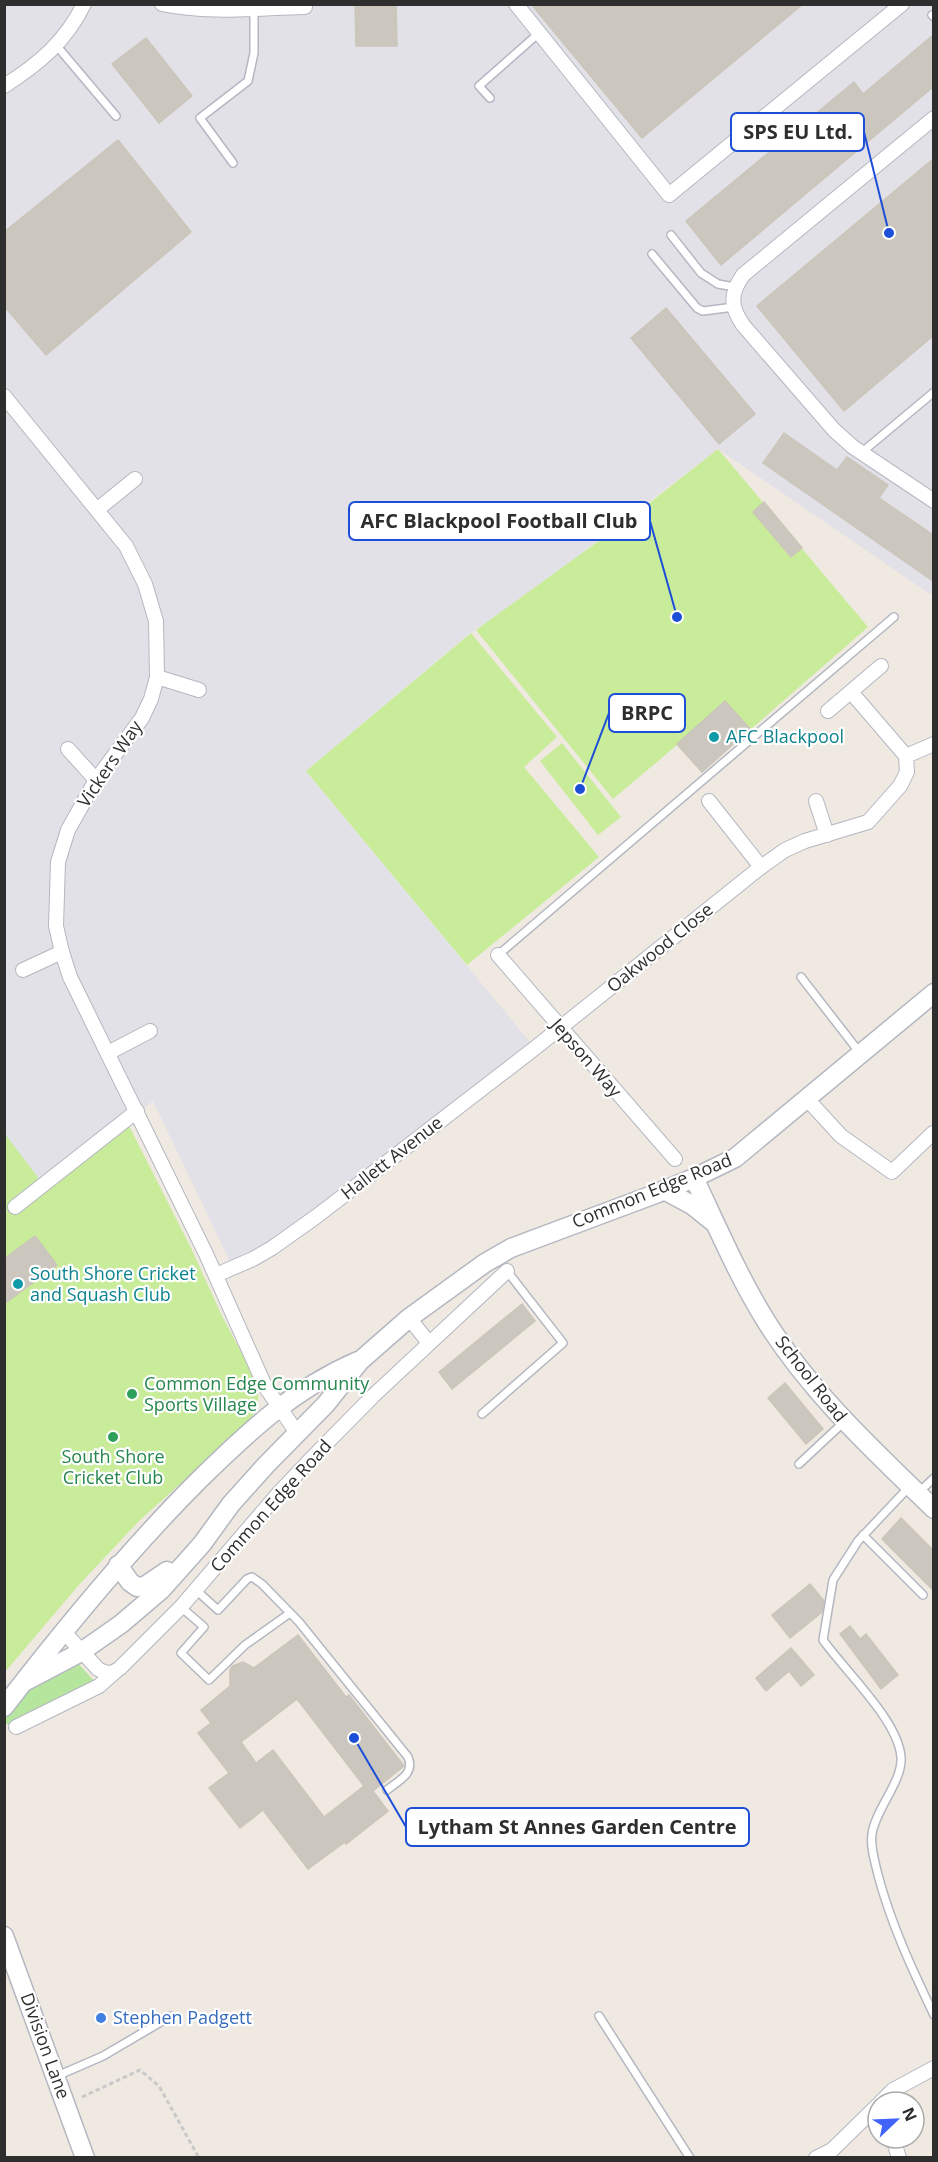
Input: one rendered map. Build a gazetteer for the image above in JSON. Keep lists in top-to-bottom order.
{
  "streets": {
    "main road": ["Common Edge Road", "School Road", "Division Lane"],
    "street": [
      "Vickers Way",
      "Oakwood Close",
      "Jepson Way",
      "Hallett Avenue"
    ]
  },
  "crossings": [
    ["Vickers Way", "Hallett Avenue"],
    ["Vickers Way", "Common Edge Road"],
    ["Oakwood Close", "Jepson Way"],
    ["Oakwood Close", "Hallett Avenue"],
    ["Jepson Way", "Hallett Avenue"],
    ["Common Edge Road", "School Road"]
  ],
  "places": [
    "SPS EU Ltd.",
    "AFC Blackpool Football Club",
    "AFC Blackpool",
    "BRPC",
    "South Shore Cricket and Squash Club",
    "Common Edge Community Sports Village",
    "South Shore Cricket Club",
    "Lytham St Annes Garden Centre",
    "Stephen Padgett"
  ],
  "north": "top right"
}
